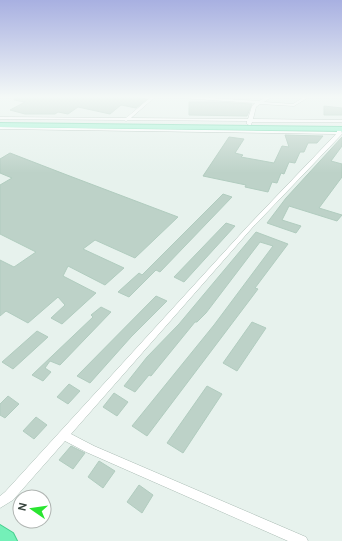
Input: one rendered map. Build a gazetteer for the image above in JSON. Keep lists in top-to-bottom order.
{
  "north": "left"
}
